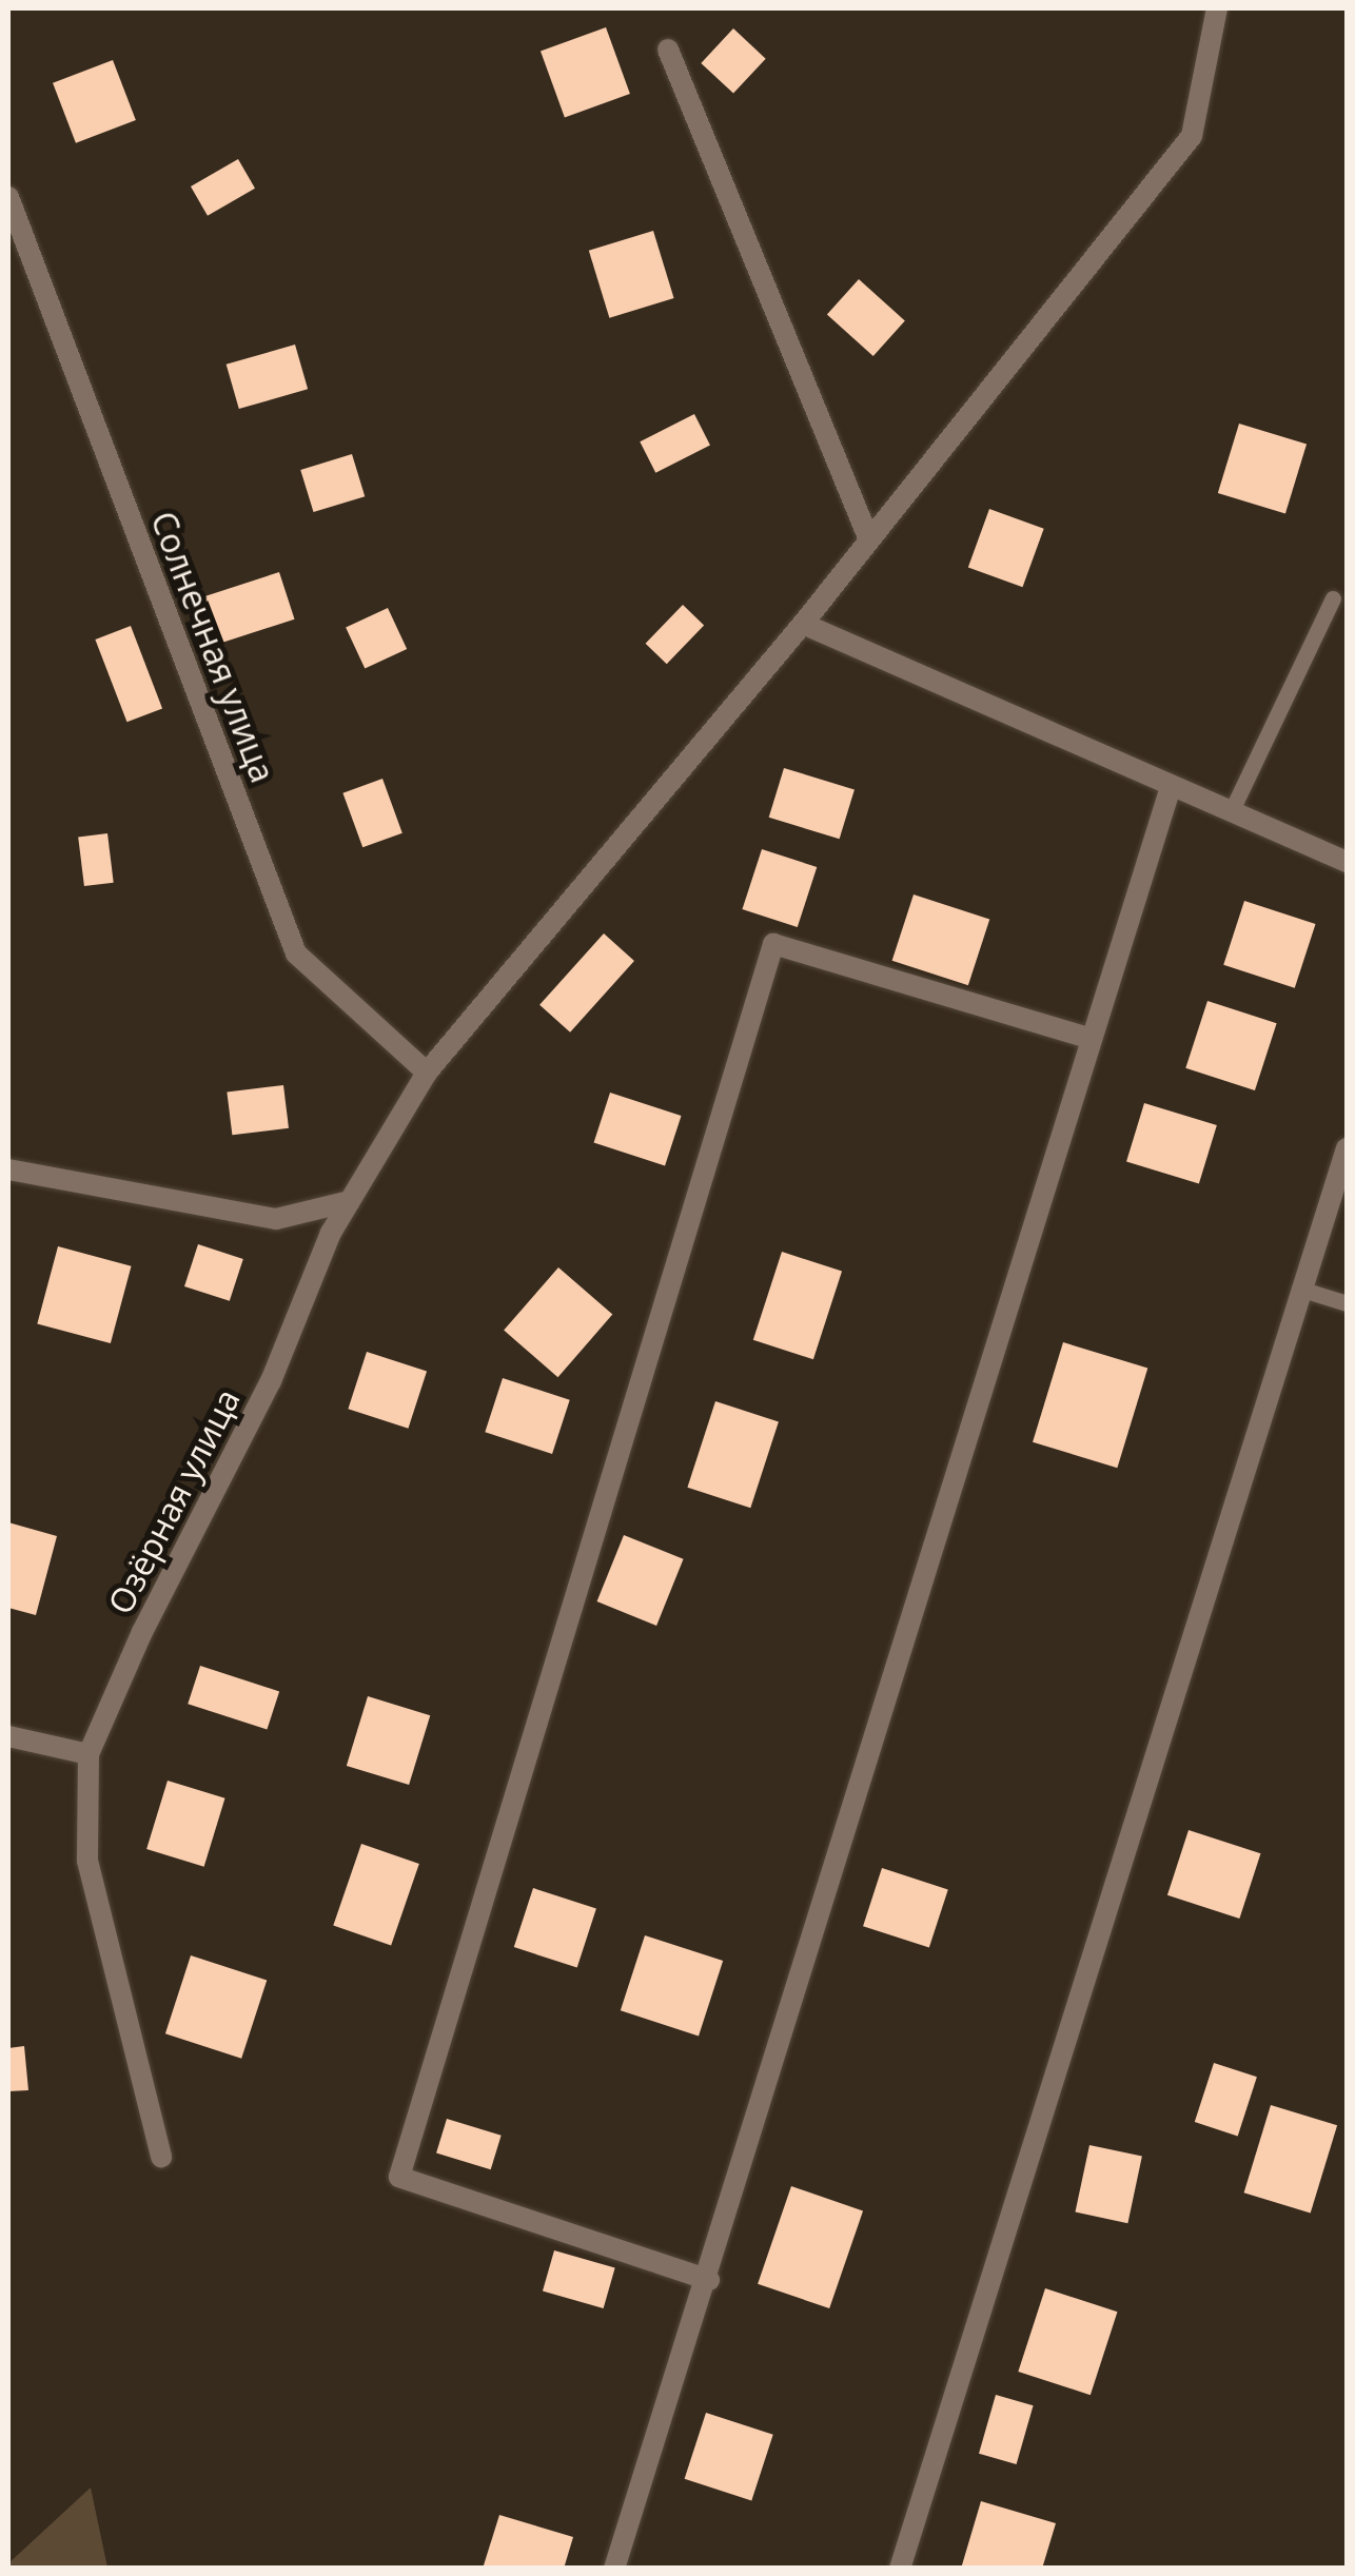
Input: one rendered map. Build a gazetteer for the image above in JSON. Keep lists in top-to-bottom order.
{
  "streets": {
    "street": ["Солнечная улица", "Озёрная улица"]
  },
  "crossings": [
    ["Солнечная улица", "Озёрная улица"]
  ]
}
